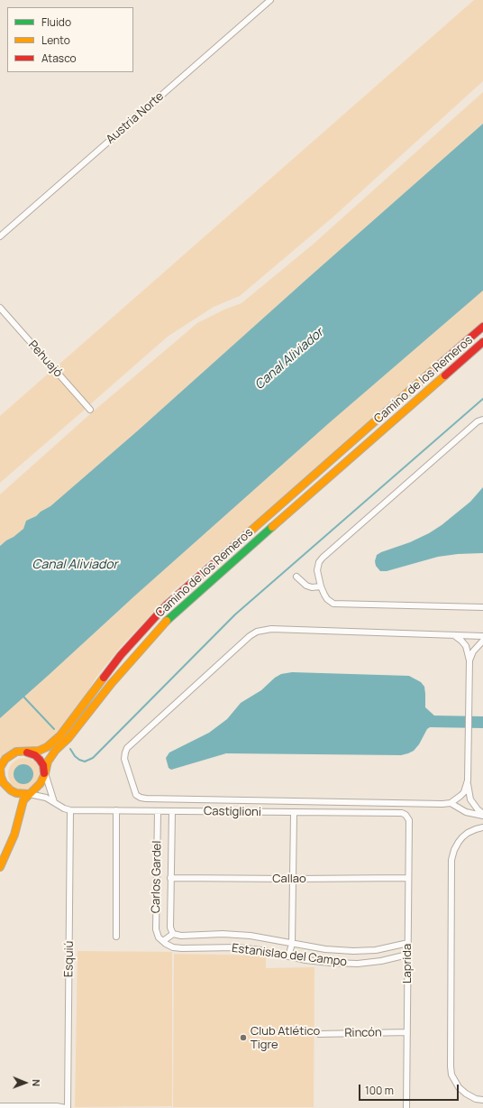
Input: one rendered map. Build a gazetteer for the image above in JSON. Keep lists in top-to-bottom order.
{
  "streets": {
    "main road": ["Camino de los Remeros"],
    "street": [
      "Austria Norte",
      "Pehuajó",
      "Castiglioni",
      "Carlos Gardel",
      "Callao",
      "Estanislao del Campo",
      "Esquiú",
      "Laprida",
      "Rincón"
    ]
  },
  "crossings": [
    ["Camino de los Remeros", "Castiglioni"],
    ["Castiglioni", "Carlos Gardel"],
    ["Castiglioni", "Esquiú"],
    ["Castiglioni", "Laprida"],
    ["Carlos Gardel", "Callao"],
    ["Carlos Gardel", "Estanislao del Campo"],
    ["Callao", "Laprida"],
    ["Estanislao del Campo", "Laprida"],
    ["Laprida", "Rincón"]
  ],
  "water": ["Canal Aliviador"],
  "places": ["Club Atlético Tigre"],
  "legend": ["Fluido", "Lento", "Atasco"],
  "scale_bar": "100 m",
  "north": "right"
}
